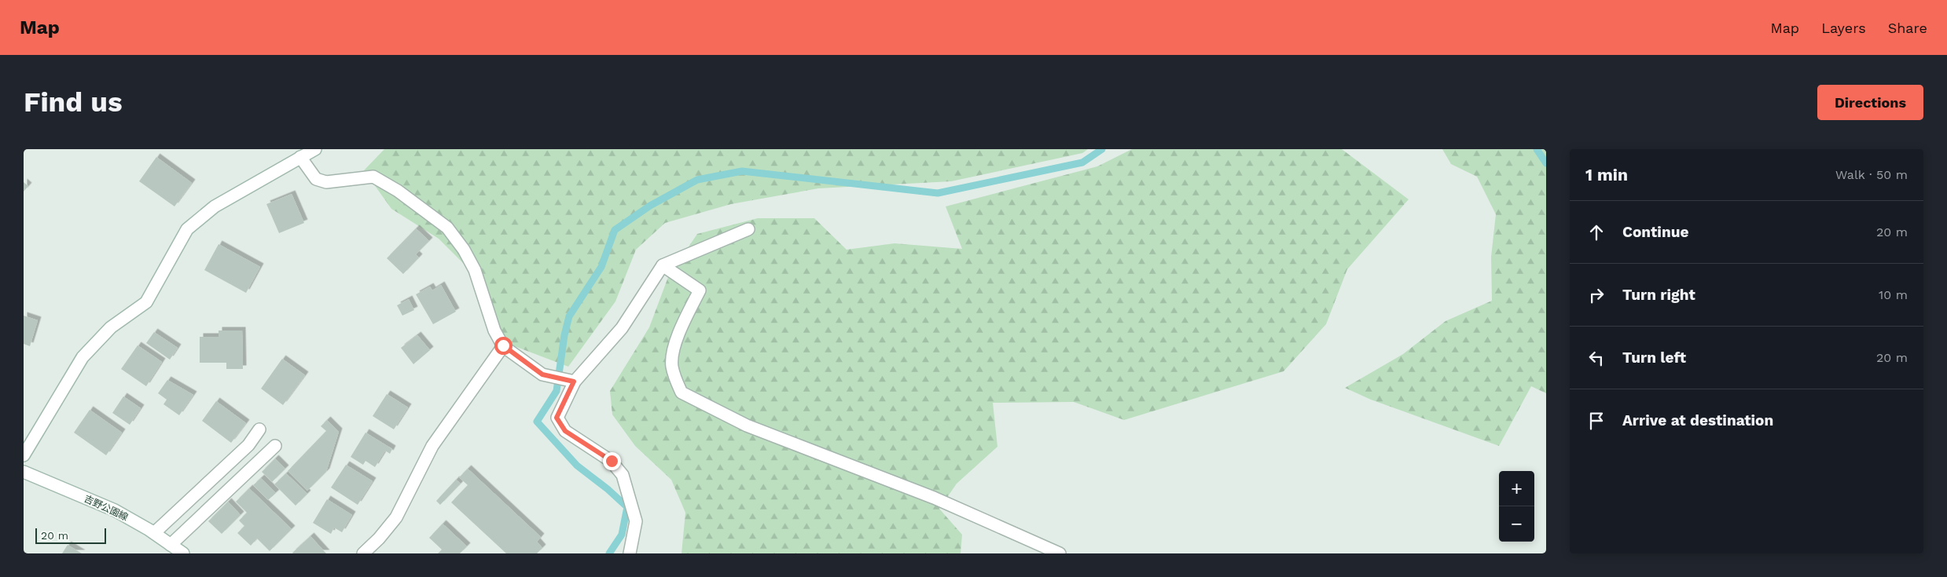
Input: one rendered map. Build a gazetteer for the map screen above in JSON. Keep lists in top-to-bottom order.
{
  "streets": {
    "street": ["吉野公園線"]
  },
  "scale_bar": "20 m",
  "page": {
    "header": "Map",
    "nav": ["Map", "Layers", "Share"],
    "buttons": "Directions",
    "title": "Find us",
    "heading": ["1 min", "Walk · 50 m"],
    "list": [
      ["Continue", "20 m"],
      ["Turn right", "10 m"],
      ["Turn left", "20 m"],
      "Arrive at destination"
    ],
    "map_buttons": ["+", "−"],
    "scale": "20 m"
  }
}
